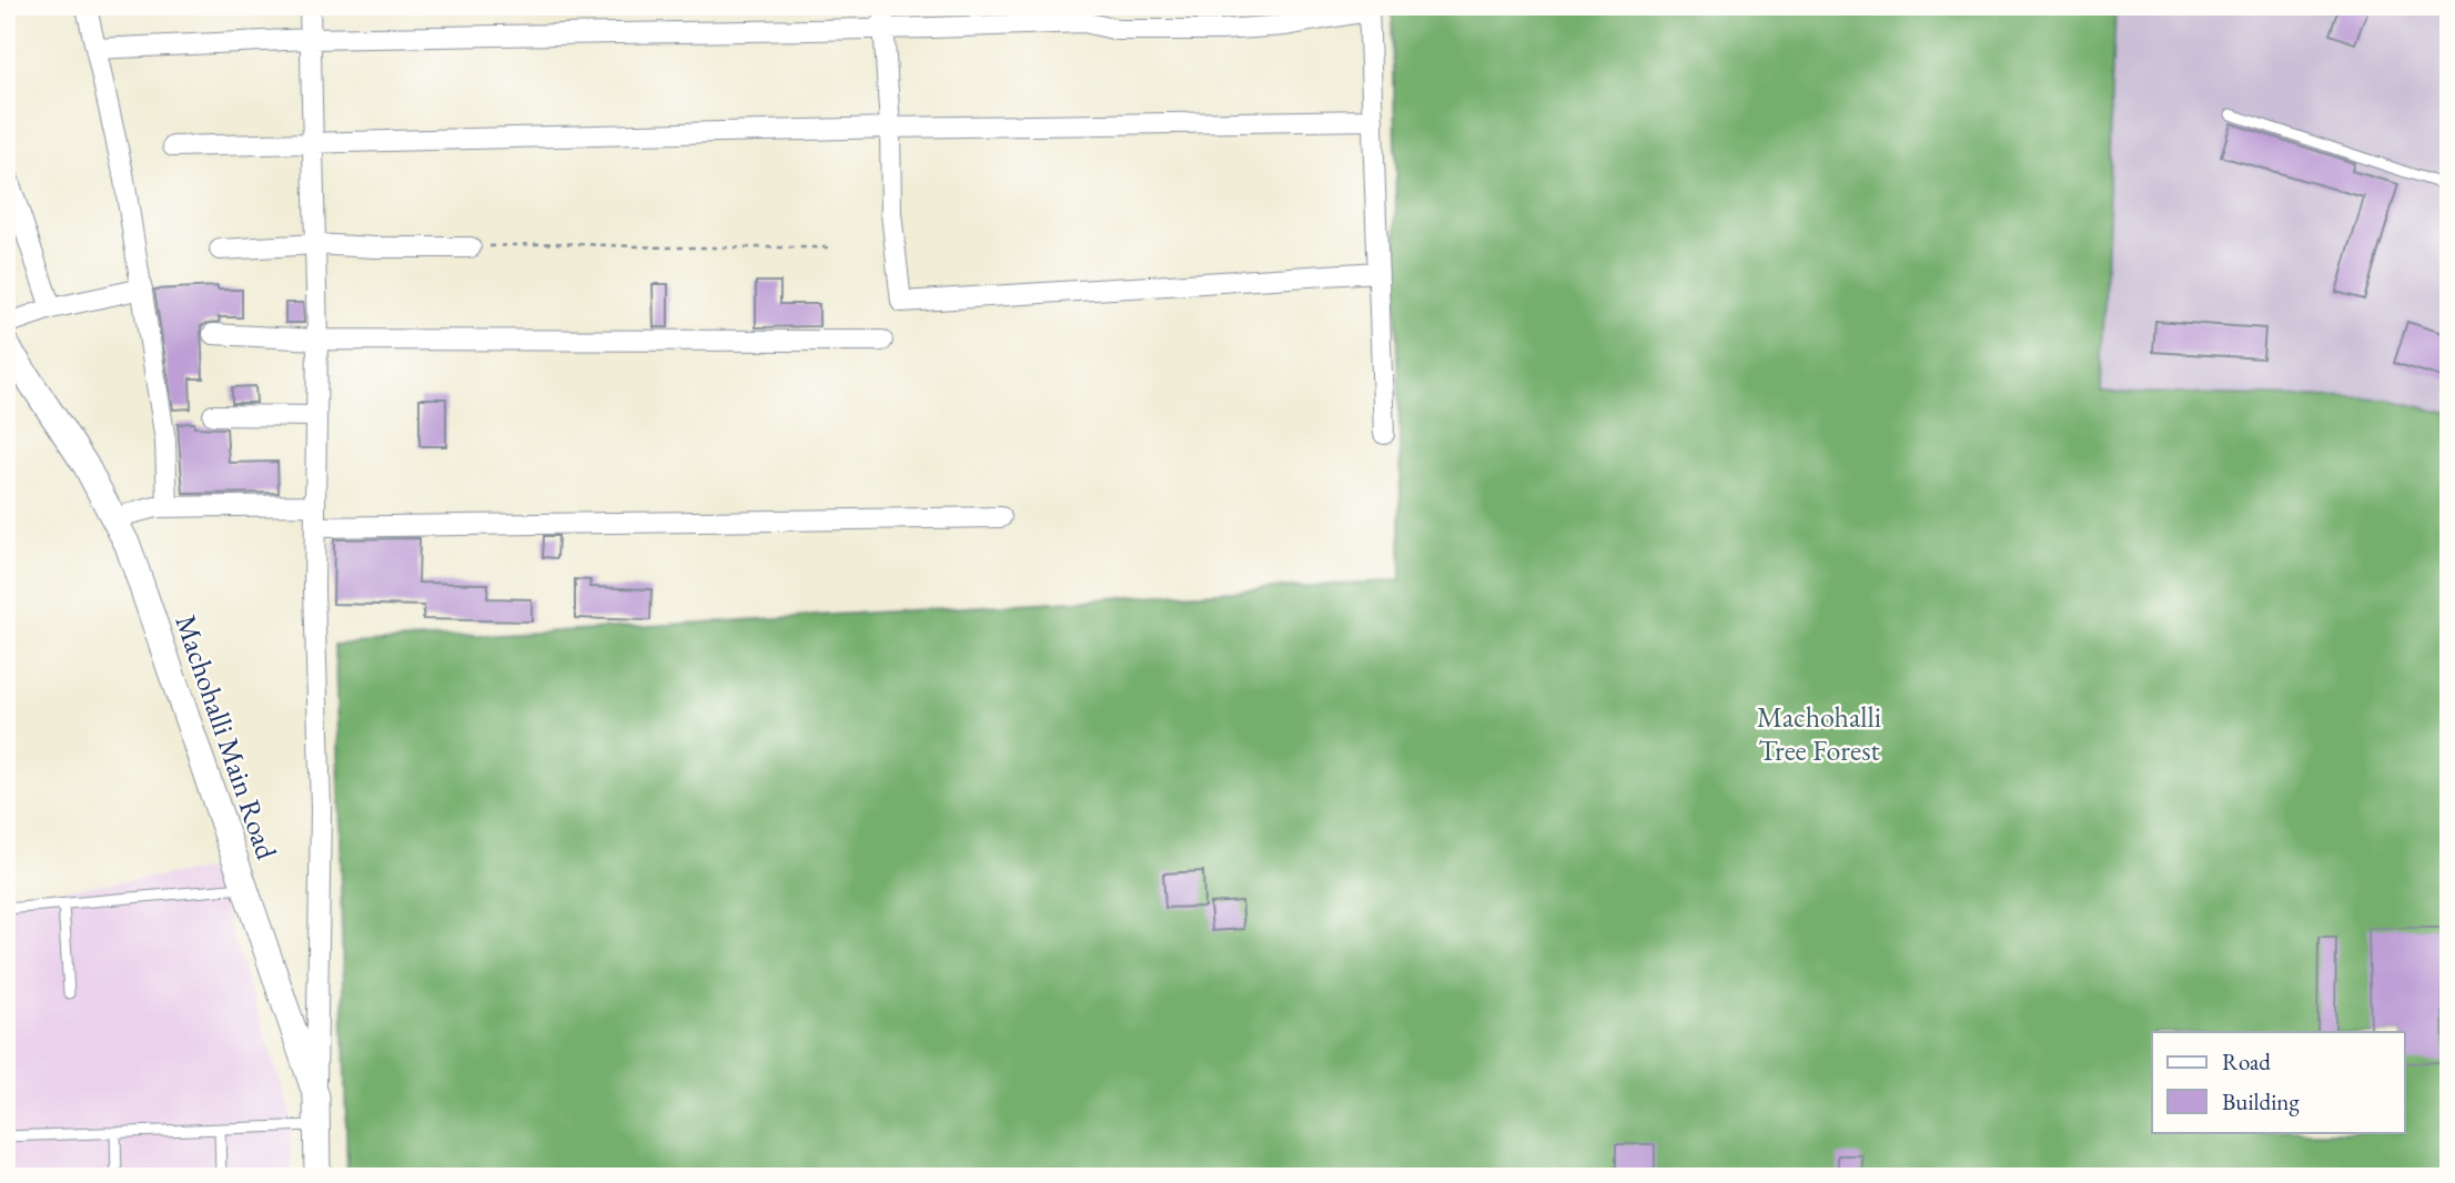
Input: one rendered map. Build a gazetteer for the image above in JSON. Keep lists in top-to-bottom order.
{
  "streets": {
    "street": ["Machohalli Main Road"]
  },
  "parks": ["Machohalli Tree Forest"],
  "legend": ["Road", "Building"]
}
